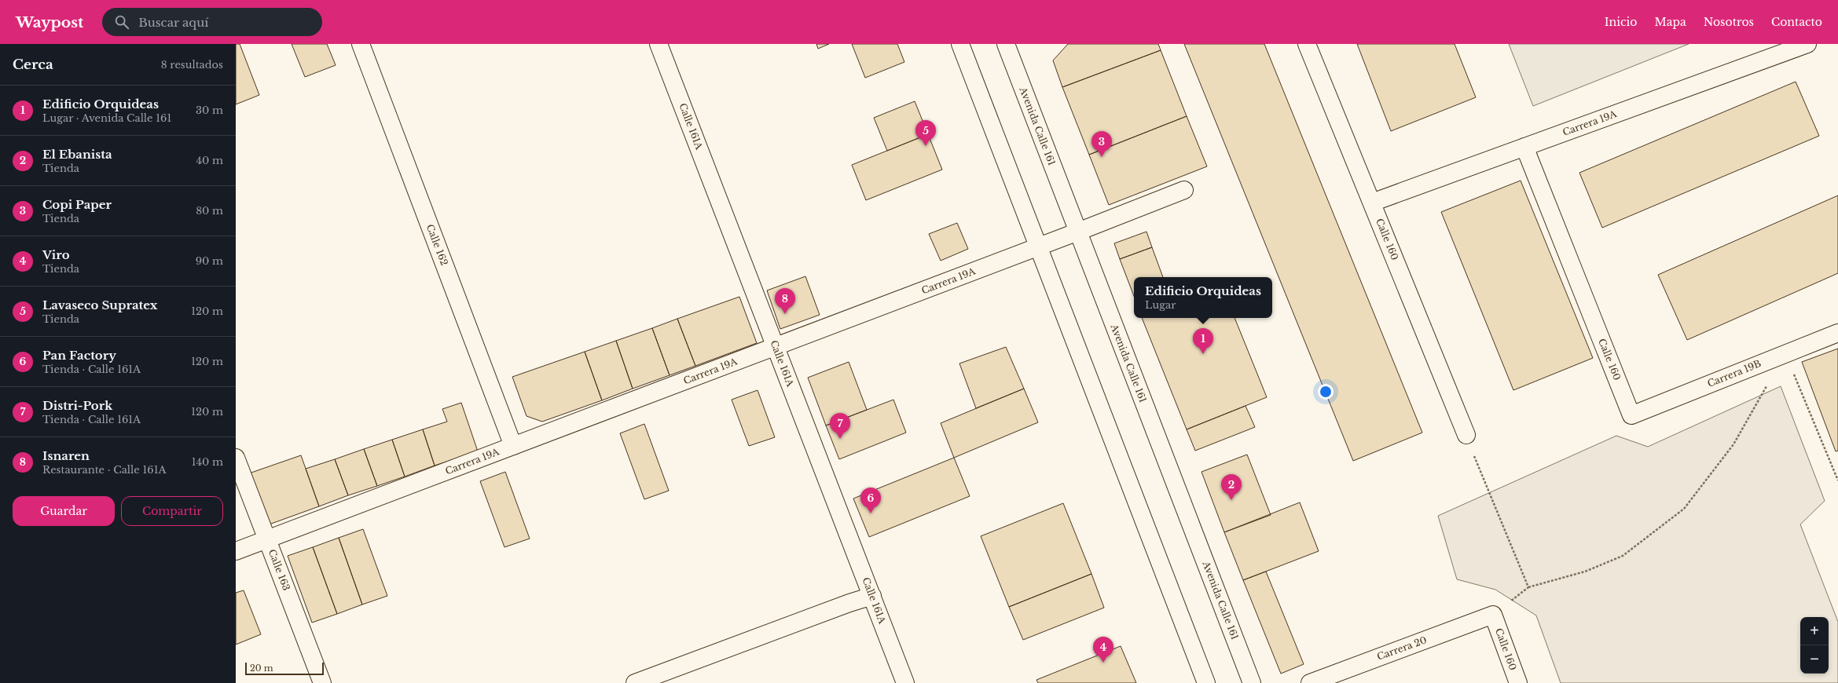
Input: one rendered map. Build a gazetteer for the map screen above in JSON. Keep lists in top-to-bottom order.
{
  "streets": {
    "street": [
      "Carrera 19A",
      "Calle 161A",
      "Avenida Calle 161",
      "Calle 160",
      "Calle 162",
      "Carrera 19B",
      "Calle 163",
      "Carrera 20"
    ]
  },
  "crossings": [
    ["Carrera 19A", "Calle 161A"],
    ["Carrera 19A", "Avenida Calle 161"],
    ["Carrera 19A", "Calle 160"],
    ["Carrera 19A", "Calle 162"],
    ["Carrera 19A", "Calle 163"],
    ["Calle 160", "Carrera 19B"],
    ["Calle 160", "Carrera 20"]
  ],
  "scale_bar": "20 m",
  "page": {
    "header": "Waypost",
    "search": "Buscar aquí",
    "nav": [
      "Inicio",
      "Mapa",
      "Nosotros",
      "Contacto"
    ],
    "heading": ["Cerca", "8 resultados"],
    "list": [
      {
        "mark": "1",
        "name": "Edificio Orquideas",
        "note": "Lugar · Avenida Calle 161",
        "value": "30 m"
      },
      {
        "mark": "2",
        "name": "El Ebanista",
        "note": "Tienda",
        "value": "40 m"
      },
      {
        "mark": "3",
        "name": "Copi Paper",
        "note": "Tienda",
        "value": "80 m"
      },
      {
        "mark": "4",
        "name": "Viro",
        "note": "Tienda",
        "value": "90 m"
      },
      {
        "mark": "5",
        "name": "Lavaseco Supratex",
        "note": "Tienda",
        "value": "120 m"
      },
      {
        "mark": "6",
        "name": "Pan Factory",
        "note": "Tienda · Calle 161A",
        "value": "120 m"
      },
      {
        "mark": "7",
        "name": "Distri-Pork",
        "note": "Tienda · Calle 161A",
        "value": "120 m"
      },
      {
        "mark": "8",
        "name": "Isnaren",
        "note": "Restaurante · Calle 161A",
        "value": "140 m"
      }
    ],
    "pins": [
      "5",
      "3",
      "8",
      "1",
      "7",
      "2",
      "6",
      "4"
    ],
    "popup": ["Edificio Orquideas", "Lugar"],
    "buttons": ["Guardar", "Compartir"],
    "map_buttons": ["+", "−"],
    "scale": "20 m"
  }
}
